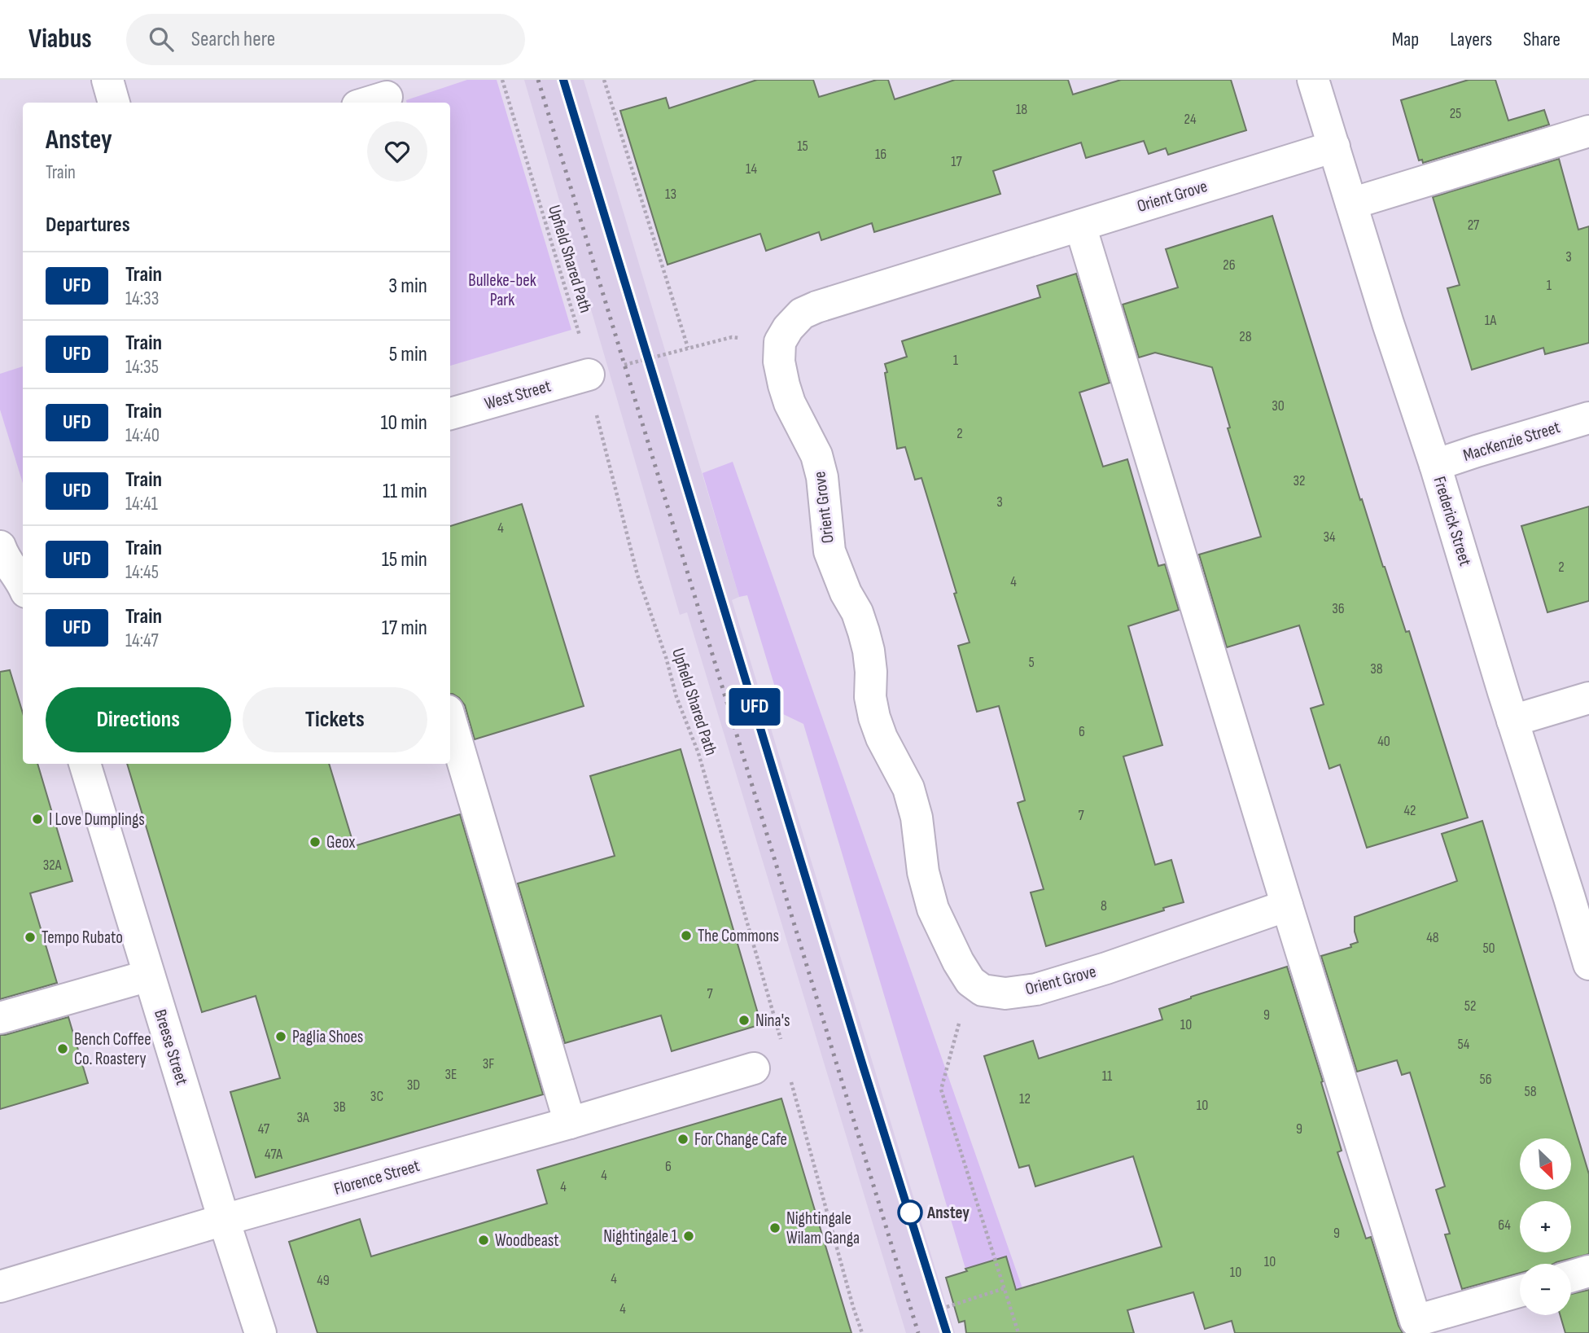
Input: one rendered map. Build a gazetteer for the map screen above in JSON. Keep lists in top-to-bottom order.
{
  "streets": {
    "street": [
      "Orient Grove",
      "West Street",
      "MacKenzie Street",
      "Frederick Street",
      "Breese Street",
      "Florence Street"
    ],
    "path": ["Upfield Shared Path"]
  },
  "crossings": [
    ["Orient Grove", "Frederick Street"],
    ["Upfield Shared Path", "West Street"],
    ["MacKenzie Street", "Frederick Street"],
    ["Breese Street", "Florence Street"]
  ],
  "parks": ["Bulleke-bek Park"],
  "places": [
    "I Love Dumplings",
    "Geox",
    "The Commons",
    "Tempo Rubato",
    "Nina's",
    "Paglia Shoes",
    "Bench Coffee Co. Roastery",
    "For Change Cafe",
    "Anstey",
    "Nightingale Wilam Ganga",
    "Nightingale 1",
    "Woodbeast"
  ],
  "house_numbers": [
    "18",
    "25",
    "24",
    "15",
    "16",
    "17",
    "14",
    "13",
    "27",
    "3",
    "26",
    "1",
    "1A",
    "28",
    "1",
    "30",
    "2",
    "32",
    "3",
    "4",
    "34",
    "2",
    "4",
    "36",
    "5",
    "38",
    "6",
    "40",
    "42",
    "7",
    "32A",
    "8",
    "48",
    "50",
    "7",
    "52",
    "9",
    "10",
    "54",
    "3F",
    "3E",
    "11",
    "56",
    "3D",
    "58",
    "3C",
    "12",
    "10",
    "3B",
    "3A",
    "47",
    "9",
    "47A",
    "6",
    "4",
    "4",
    "64",
    "9",
    "10",
    "10",
    "4",
    "49",
    "4"
  ],
  "north": "bottom right",
  "page": {
    "header": "Viabus",
    "search": "Search here",
    "nav": ["Map", "Layers", "Share"],
    "on_map": "UFD",
    "heading": [
      ["Anstey", "Train"],
      "Departures"
    ],
    "list": [
      {
        "mark": "UFD",
        "name": "Train",
        "note": "14:33",
        "value": "3 min"
      },
      {
        "mark": "UFD",
        "name": "Train",
        "note": "14:35",
        "value": "5 min"
      },
      {
        "mark": "UFD",
        "name": "Train",
        "note": "14:40",
        "value": "10 min"
      },
      {
        "mark": "UFD",
        "name": "Train",
        "note": "14:41",
        "value": "11 min"
      },
      {
        "mark": "UFD",
        "name": "Train",
        "note": "14:45",
        "value": "15 min"
      },
      {
        "mark": "UFD",
        "name": "Train",
        "note": "14:47",
        "value": "17 min"
      }
    ],
    "buttons": ["Directions", "Tickets"],
    "map_buttons": ["+", "−"]
  }
}
